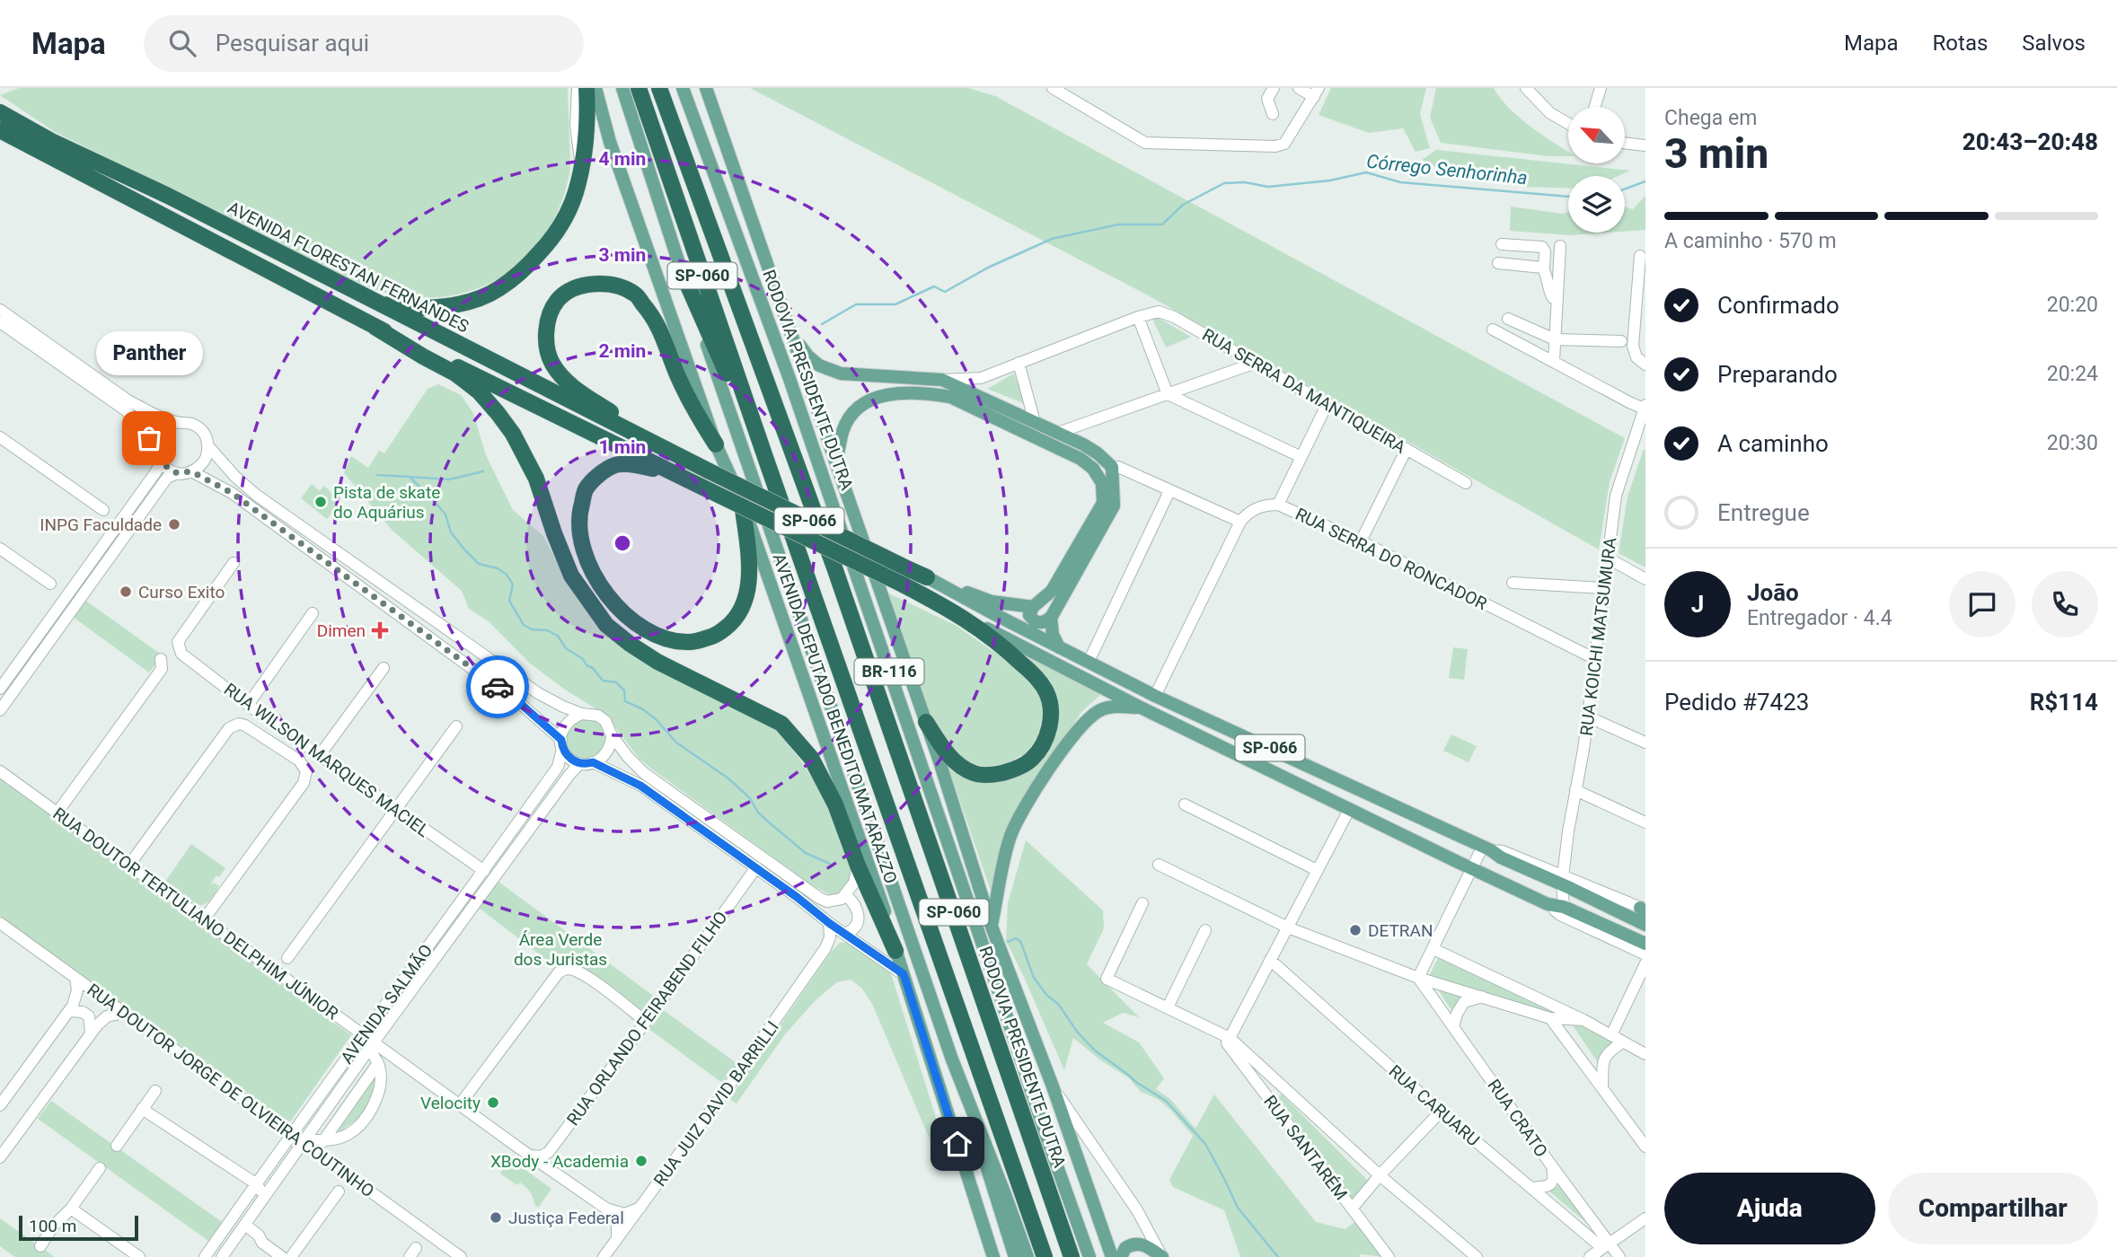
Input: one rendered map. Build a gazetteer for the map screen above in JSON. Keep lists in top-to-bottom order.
{
  "streets": {
    "highway": [
      "AVENIDA FLORESTAN FERNANDES",
      "SP-060",
      "RODOVIA PRESIDENTE DUTRA",
      "SP-066"
    ],
    "main road": ["BR-116", "AVENIDA DEPUTADO BENEDITO MATARAZZO"],
    "street": [
      "RUA SERRA DA MANTIQUEIRA",
      "RUA SERRA DO RONCADOR",
      "RUA KOICHI MATSUMURA",
      "RUA WILSON MARQUES MACIEL",
      "RUA DOUTOR TERTULIANO DELPHIM JÚNIOR",
      "AVENIDA SALMÃO",
      "RUA ORLANDO FEIRABEND FILHO",
      "RUA DOUTOR JORGE DE OLVIEIRA COUTINHO",
      "RUA JUIZ DAVID BARRILLI",
      "RUA CARUARU",
      "RUA CRATO",
      "RUA SANTARÉM"
    ]
  },
  "crossings": [
    ["AVENIDA FLORESTAN FERNANDES", "SP-066"],
    ["SP-066", "RUA KOICHI MATSUMURA"],
    ["RUA SERRA DO RONCADOR", "RUA KOICHI MATSUMURA"],
    ["RUA WILSON MARQUES MACIEL", "AVENIDA SALMÃO"],
    ["RUA DOUTOR TERTULIANO DELPHIM JÚNIOR", "AVENIDA SALMÃO"],
    ["RUA DOUTOR TERTULIANO DELPHIM JÚNIOR", "RUA ORLANDO FEIRABEND FILHO"],
    ["AVENIDA SALMÃO", "RUA DOUTOR JORGE DE OLVIEIRA COUTINHO"],
    ["RUA CARUARU", "RUA CRATO"]
  ],
  "water": ["Córrego Senhorinha"],
  "parks": ["Área Verde dos Juristas"],
  "places": {
    "other": [
      "Panther",
      "Pista de skate do Aquárius",
      "INPG Faculdade",
      "Curso Exito",
      "DETRAN",
      "Velocity",
      "XBody - Academia",
      "Justiça Federal"
    ],
    "health": ["Dimen"]
  },
  "scale_bar": "100 m",
  "north": "top left",
  "page": {
    "header": "Mapa",
    "search": "Pesquisar aqui",
    "nav": ["Mapa", "Rotas", "Salvos"],
    "heading": ["3 min", "Chega em", "20:43–20:48"],
    "panel": [
      "João",
      "Entregador · 4.4",
      "Pedido #7423",
      "R$114"
    ],
    "bar": "A caminho · 570 m",
    "list": [
      ["Confirmado", "20:20"],
      ["Preparando", "20:24"],
      ["A caminho", "20:30"],
      "Entregue"
    ],
    "bubble": "Panther",
    "round": "J",
    "buttons": ["Ajuda", "Compartilhar"],
    "scale": "100 m"
  },
  "rings": [
    "4 min",
    "3 min",
    "2 min",
    "1 min"
  ]
}
